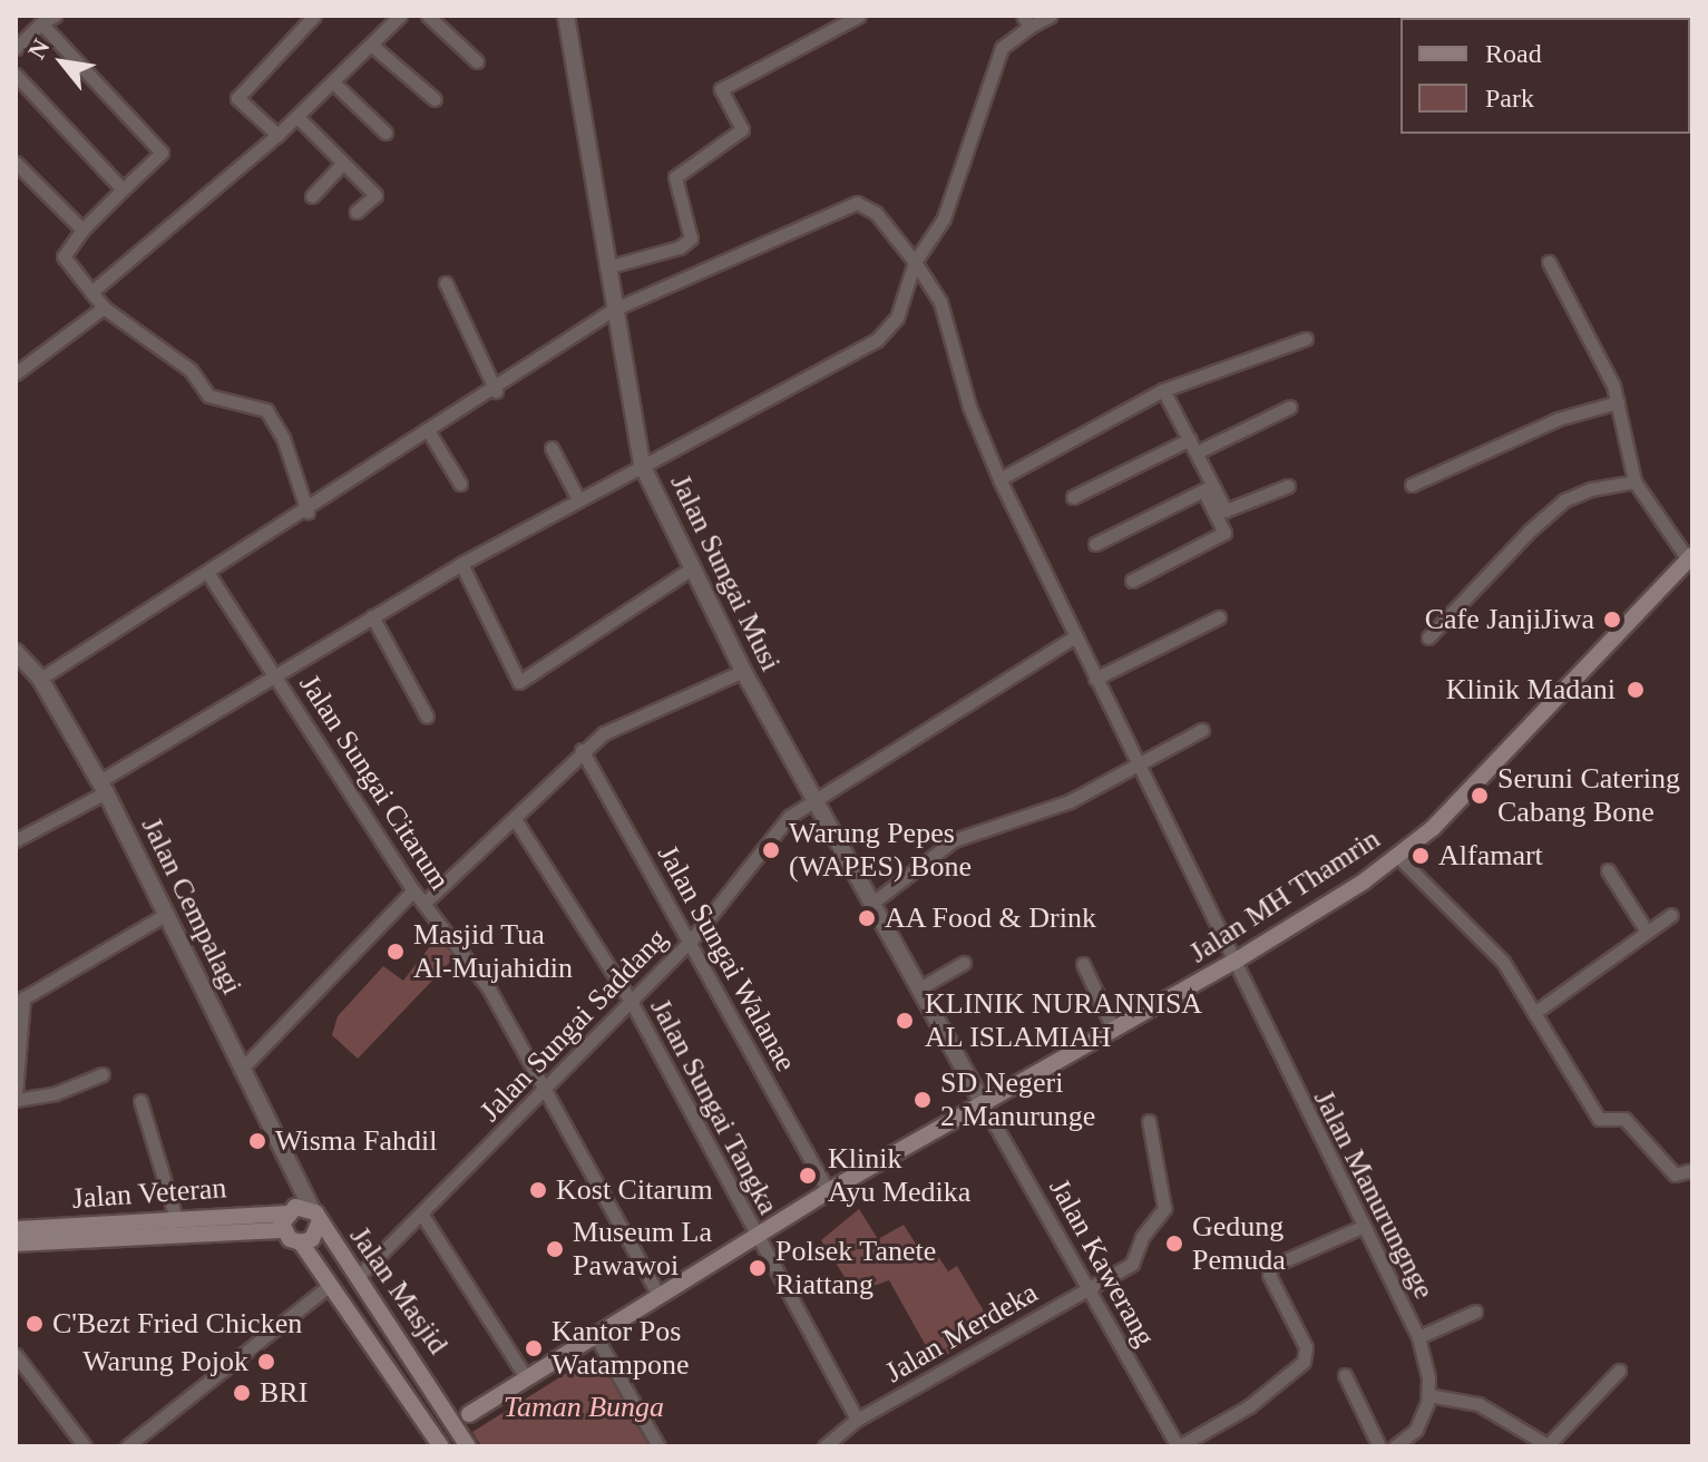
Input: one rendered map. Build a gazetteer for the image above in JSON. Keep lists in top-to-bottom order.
{
  "streets": {
    "main road": ["Jalan MH Thamrin", "Jalan Veteran", "Jalan Masjid"],
    "street": [
      "Jalan Sungai Musi",
      "Jalan Sungai Citarum",
      "Jalan Cempalagi",
      "Jalan Sungai Walanae",
      "Jalan Sungai Saddang",
      "Jalan Sungai Tangka",
      "Jalan Manurungnge",
      "Jalan Kawerang",
      "Jalan Merdeka"
    ]
  },
  "crossings": [
    ["Jalan Sungai Musi", "Jalan MH Thamrin"],
    ["Jalan Sungai Musi", "Jalan Sungai Saddang"],
    ["Jalan Sungai Musi", "Jalan Manurungnge"],
    ["Jalan Sungai Musi", "Jalan Kawerang"],
    ["Jalan Sungai Citarum", "Jalan MH Thamrin"],
    ["Jalan Sungai Citarum", "Jalan Sungai Saddang"],
    ["Jalan MH Thamrin", "Jalan Sungai Walanae"],
    ["Jalan MH Thamrin", "Jalan Sungai Tangka"],
    ["Jalan MH Thamrin", "Jalan Manurungnge"],
    ["Jalan MH Thamrin", "Jalan Kawerang"],
    ["Jalan Cempalagi", "Jalan Veteran"],
    ["Jalan Cempalagi", "Jalan Masjid"],
    ["Jalan Sungai Walanae", "Jalan Sungai Saddang"],
    ["Jalan Sungai Saddang", "Jalan Sungai Tangka"],
    ["Jalan Sungai Saddang", "Jalan Manurungnge"],
    ["Jalan Sungai Saddang", "Jalan Masjid"],
    ["Jalan Sungai Tangka", "Jalan Merdeka"],
    ["Jalan Veteran", "Jalan Masjid"],
    ["Jalan Kawerang", "Jalan Merdeka"]
  ],
  "parks": ["Taman Bunga"],
  "places": [
    "Cafe JanjiJiwa",
    "Klinik Madani",
    "Seruni Catering Cabang Bone",
    "Warung Pepes (WAPES) Bone",
    "Alfamart",
    "AA Food & Drink",
    "Masjid Tua Al-Mujahidin",
    "KLINIK NURANNISA AL ISLAMIAH",
    "SD Negeri 2 Manurunge",
    "Wisma Fahdil",
    "Klinik Ayu Medika",
    "Kost Citarum",
    "Gedung Pemuda",
    "Museum La Pawawoi",
    "Polsek Tanete Riattang",
    "C'Bezt Fried Chicken",
    "Kantor Pos Watampone",
    "Warung Pojok",
    "BRI"
  ],
  "legend": ["Road", "Park"],
  "north": "top left"
}
